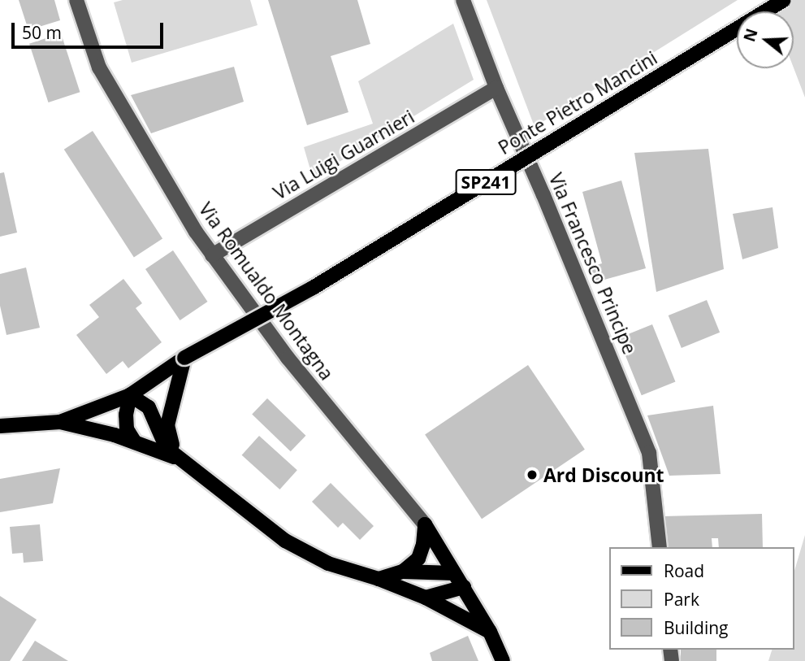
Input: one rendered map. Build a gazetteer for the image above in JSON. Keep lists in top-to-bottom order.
{
  "streets": {
    "main road": ["Ponte Pietro Mancini", "SP241"],
    "street": ["Via Luigi Guarnieri", "Via Francesco Principe", "Via Romualdo Montagna"]
  },
  "crossings": [
    ["Ponte Pietro Mancini", "SP241"],
    ["Via Luigi Guarnieri", "Via Francesco Principe"],
    ["Via Luigi Guarnieri", "Via Romualdo Montagna"]
  ],
  "places": ["Ard Discount"],
  "legend": ["Road", "Park", "Building"],
  "scale_bar": "50 m",
  "north": "left"
}
